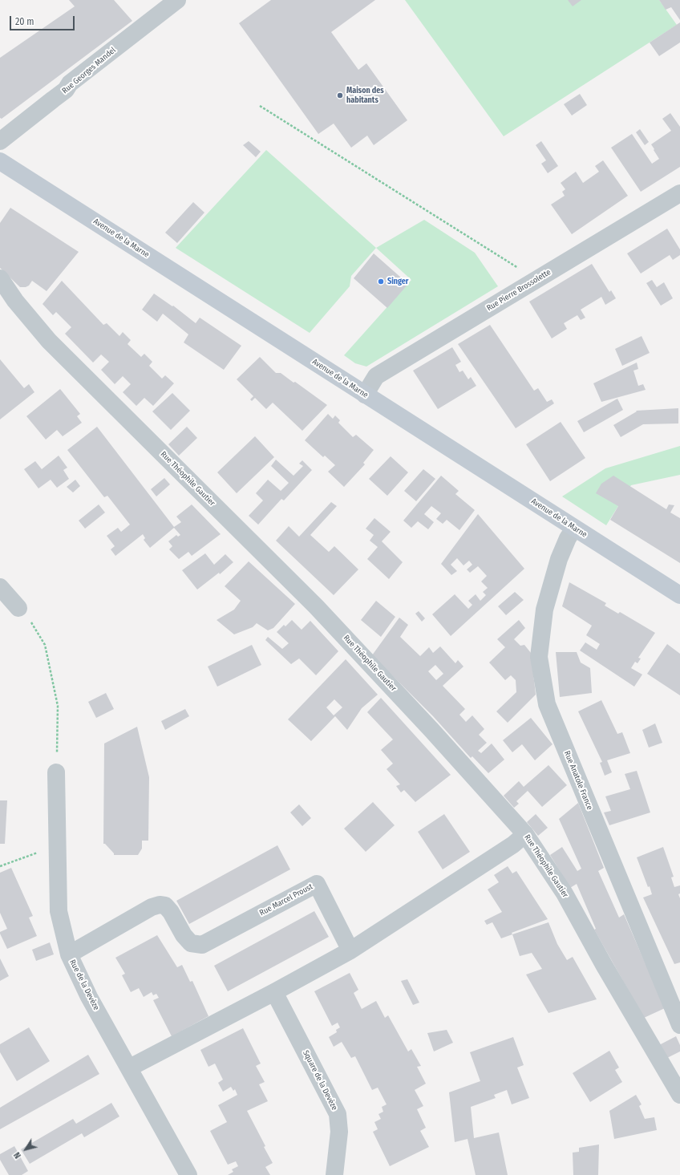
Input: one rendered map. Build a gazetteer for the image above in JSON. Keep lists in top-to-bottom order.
{
  "streets": {
    "main road": ["Avenue de la Marne"],
    "street": [
      "Rue Georges Mandel",
      "Rue Pierre Brossolette",
      "Rue Théophile Gautier",
      "Rue Anatole France",
      "Rue Marcel Proust",
      "Rue de la Devèze",
      "Square de la Devèze"
    ]
  },
  "crossings": [
    ["Avenue de la Marne", "Rue Pierre Brossolette"],
    ["Avenue de la Marne", "Rue Anatole France"],
    ["Rue Marcel Proust", "Rue de la Devèze"]
  ],
  "places": ["Maison des habitants", "Singer"],
  "scale_bar": "20 m",
  "north": "bottom left"
}
